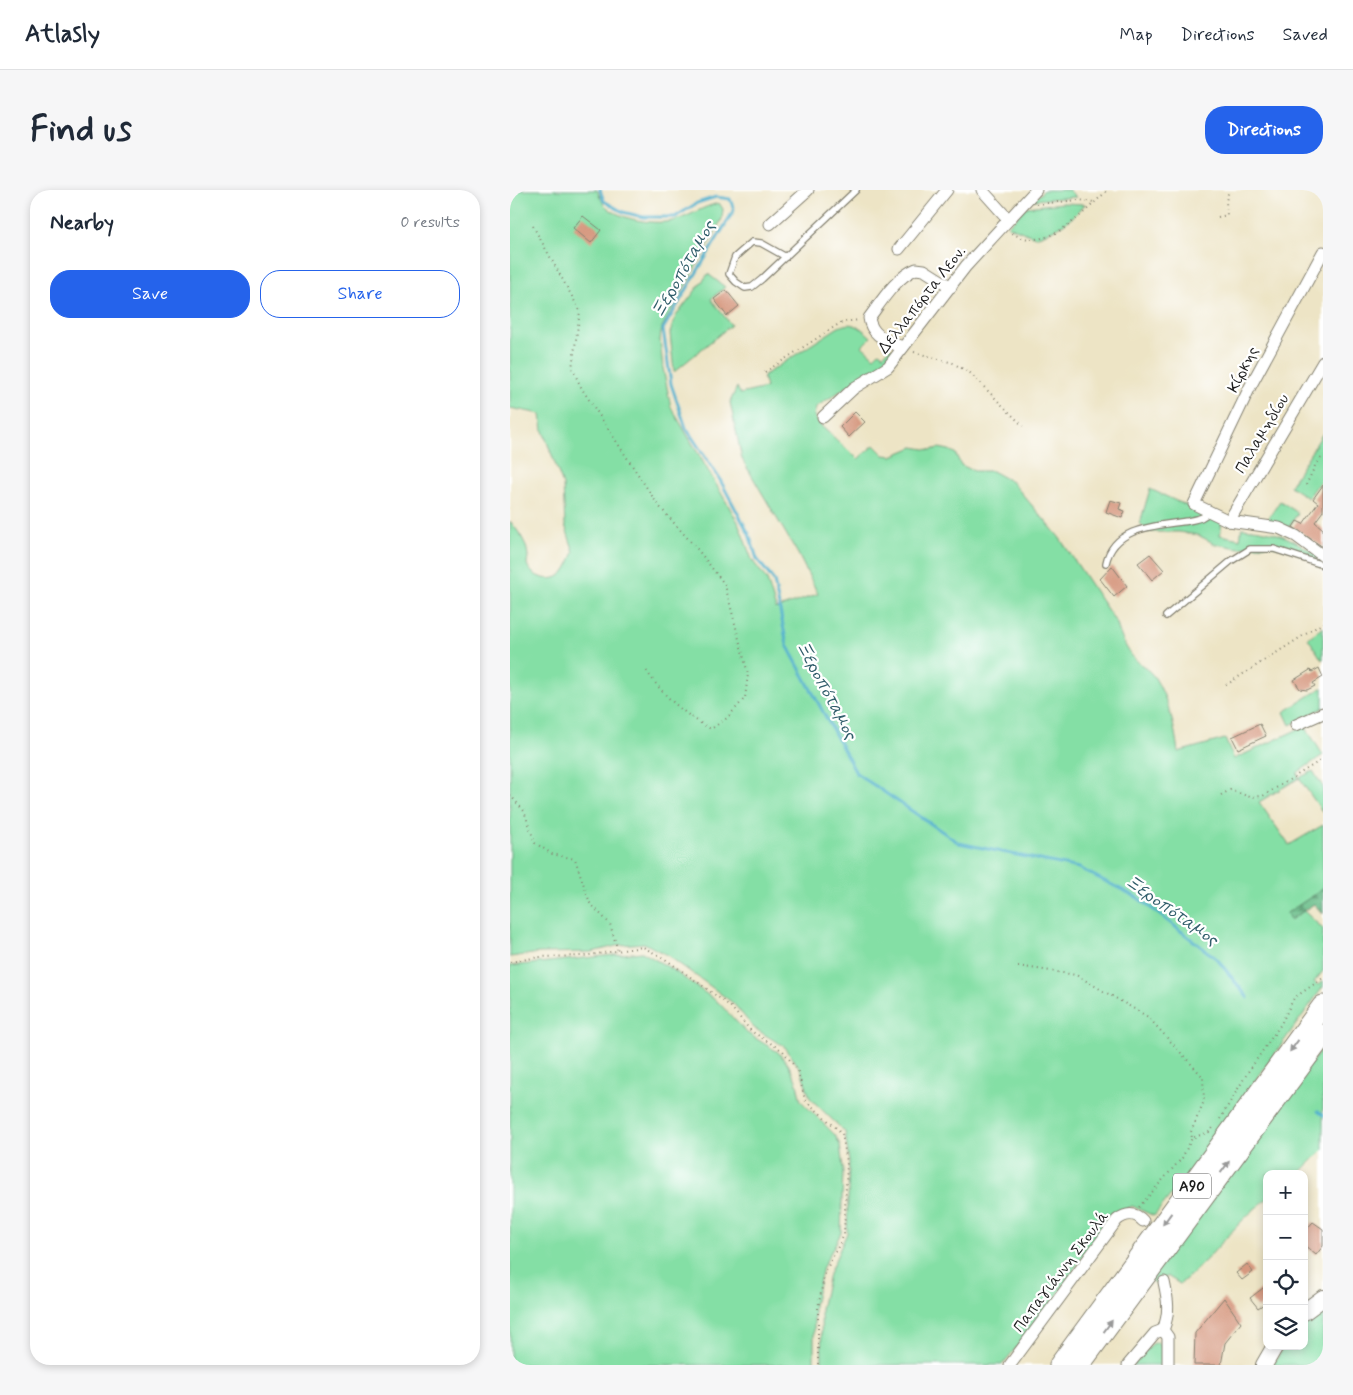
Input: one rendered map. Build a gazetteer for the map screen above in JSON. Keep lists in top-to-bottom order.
{
  "streets": {
    "highway": ["Α90"],
    "street": [
      "Δελλαπόρτα Λεον.",
      "Κίρκης",
      "Παλαμηδίου",
      "Παπαγιάννη Σκουλά"
    ]
  },
  "water": ["Ξεροπόταμος"],
  "page": {
    "header": "Atlasly",
    "nav": ["Map", "Directions", "Saved"],
    "buttons": [
      "Directions",
      ["Save", "Share"]
    ],
    "title": "Find us",
    "heading": ["Nearby", "0 results"],
    "map_buttons": ["+", "−"]
  }
}
